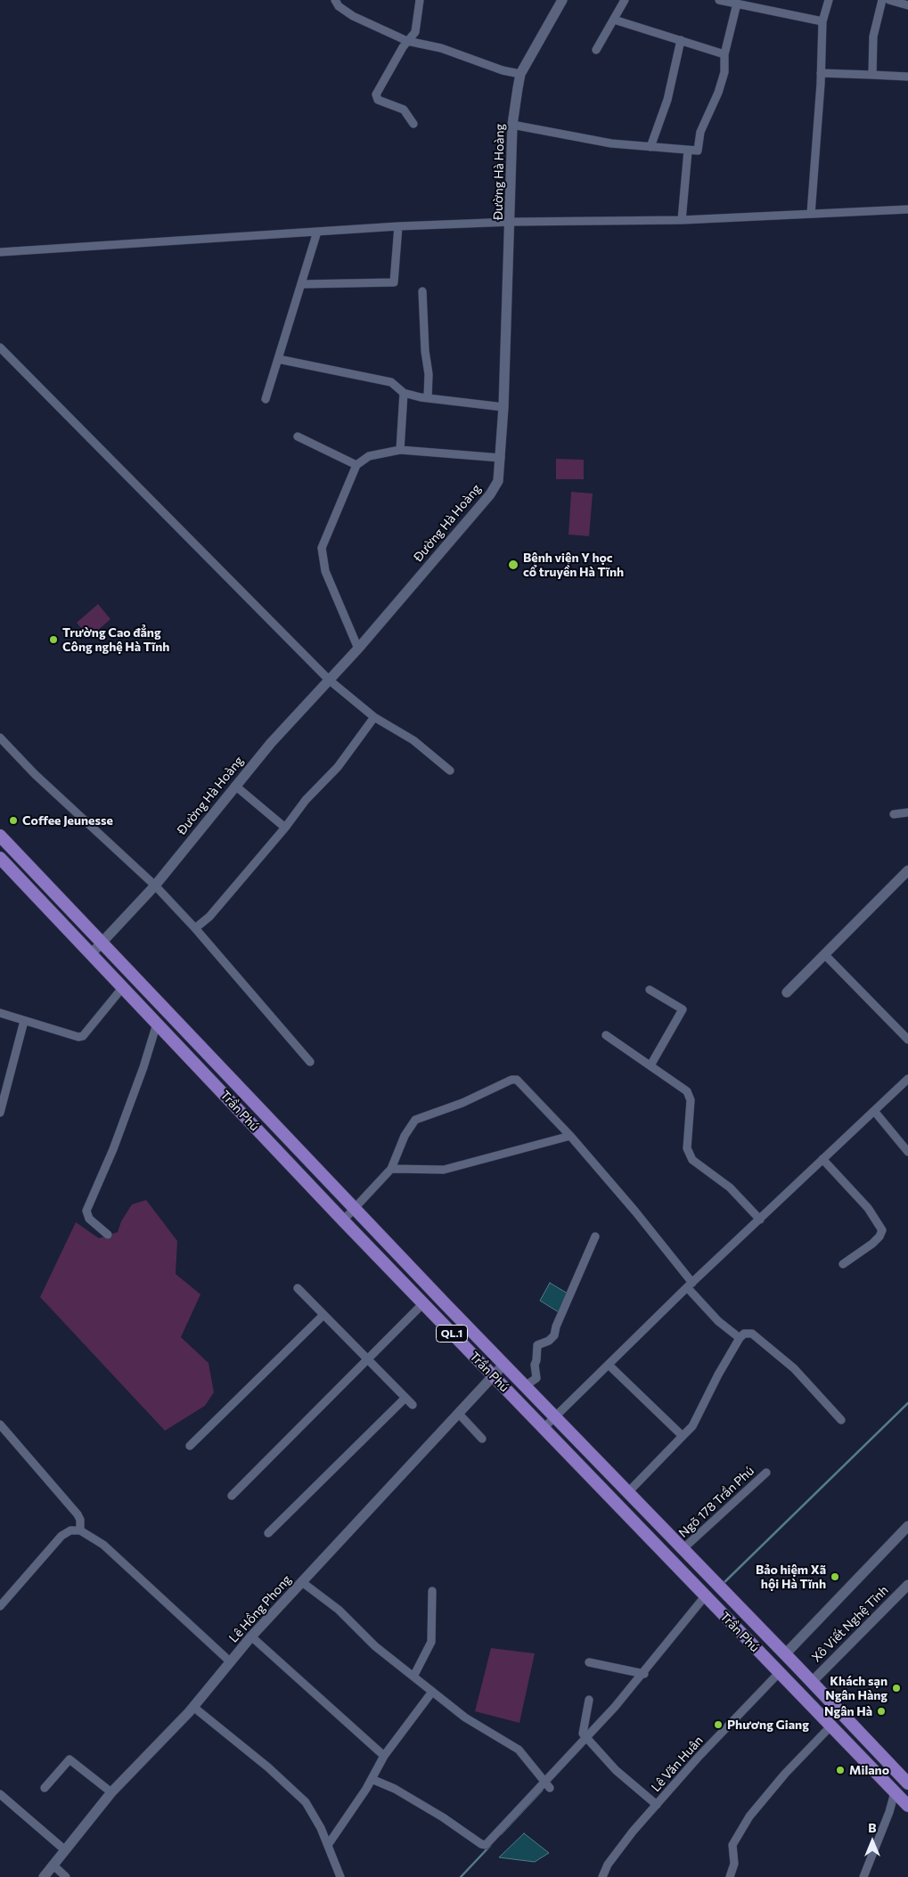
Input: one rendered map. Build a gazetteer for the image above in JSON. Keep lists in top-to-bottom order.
{
  "streets": {
    "main road": ["Trần Phú", "QL.1"],
    "street": [
      "Đường Hà Hoàng",
      "Ngõ 178 Trần Phú",
      "Lê Hồng Phong",
      "Xô Viết Nghệ Tĩnh",
      "Lê Văn Huân"
    ]
  },
  "crossings": [
    ["Đường Hà Hoàng", "Trần Phú"],
    ["Trần Phú", "Ngõ 178 Trần Phú"],
    ["Trần Phú", "Lê Hồng Phong"],
    ["Trần Phú", "Xô Viết Nghệ Tĩnh"],
    ["Trần Phú", "Lê Văn Huân"]
  ],
  "places": [
    "Bệnh viện Y học cổ truyền Hà Tĩnh",
    "Trường Cao đẳng Công nghệ Hà Tĩnh",
    "Coffee Jeunesse",
    "Bảo hiệm Xã hội Hà Tĩnh",
    "Khách sạn Ngân Hàng",
    "Ngân Hà",
    "Phương Giang",
    "Milano"
  ],
  "north": "top"
}
